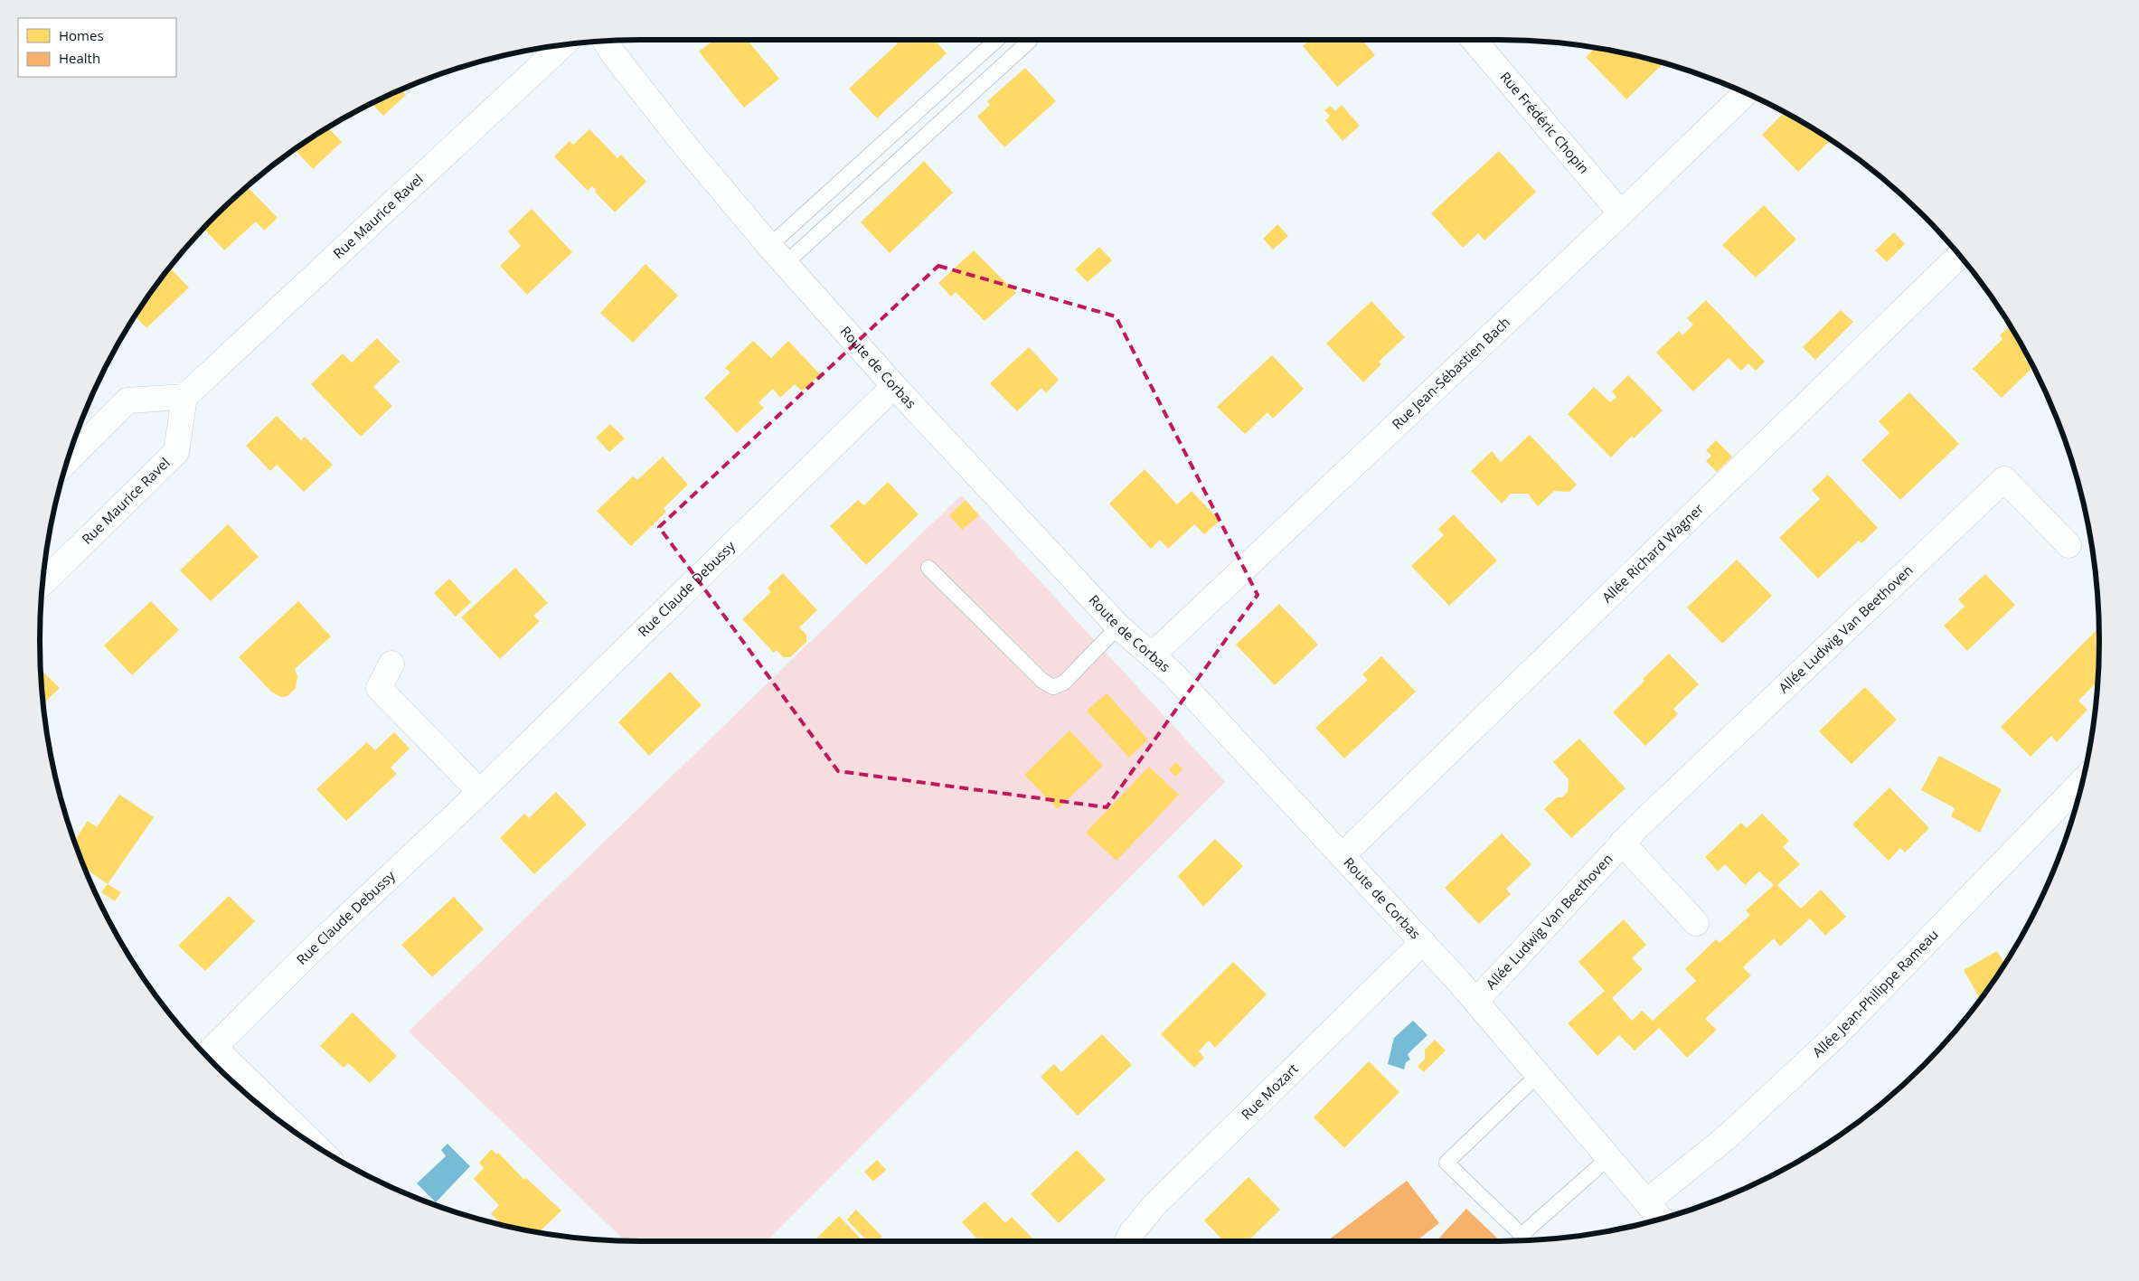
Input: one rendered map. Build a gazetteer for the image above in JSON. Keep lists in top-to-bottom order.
{
  "streets": {
    "street": [
      "Rue Frédéric Chopin",
      "Rue Maurice Ravel",
      "Route de Corbas",
      "Rue Jean-Sébastien Bach",
      "Allée Richard Wagner",
      "Rue Claude Debussy",
      "Allée Ludwig Van Beethoven",
      "Allée Jean-Philippe Rameau",
      "Rue Mozart"
    ]
  },
  "crossings": [
    ["Rue Frédéric Chopin", "Rue Jean-Sébastien Bach"],
    ["Route de Corbas", "Rue Jean-Sébastien Bach"],
    ["Route de Corbas", "Allée Richard Wagner"],
    ["Route de Corbas", "Rue Claude Debussy"],
    ["Route de Corbas", "Allée Ludwig Van Beethoven"],
    ["Route de Corbas", "Allée Jean-Philippe Rameau"],
    ["Route de Corbas", "Rue Mozart"]
  ],
  "legend": ["Homes", "Health"]
}
